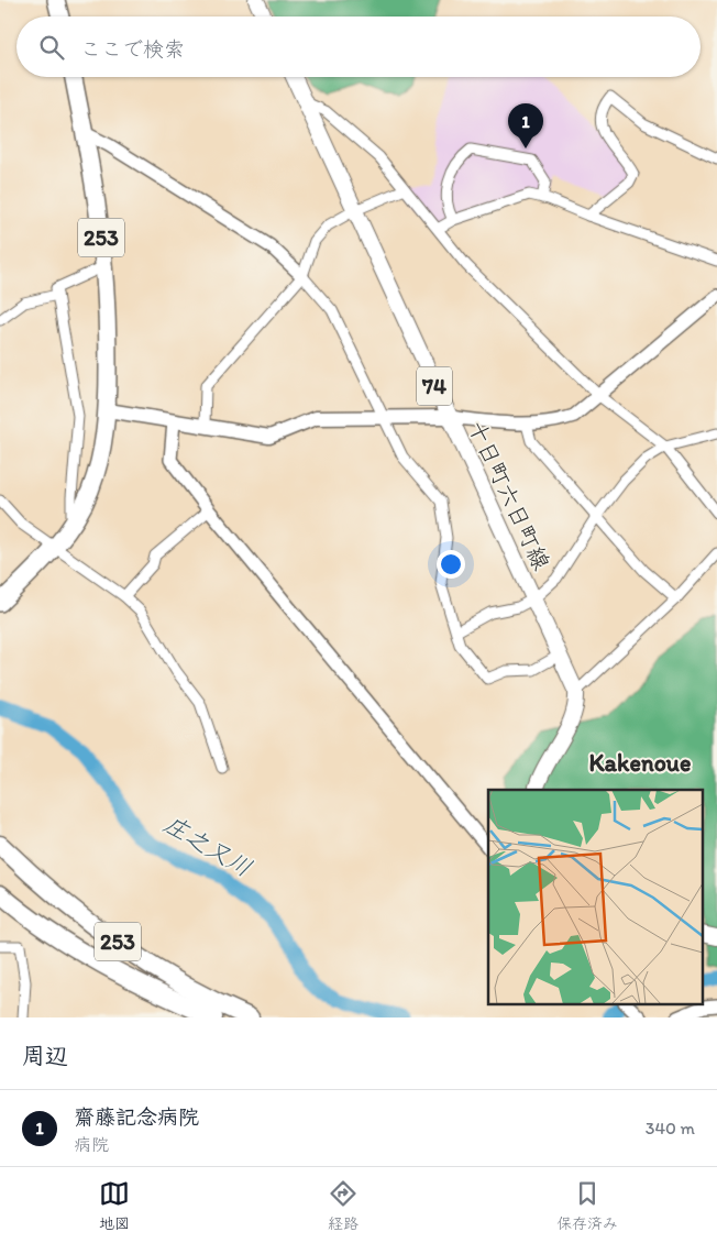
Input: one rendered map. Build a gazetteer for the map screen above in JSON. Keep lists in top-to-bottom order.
{
  "streets": {
    "highway": ["253"],
    "main road": ["74", "十日町六日町線"]
  },
  "districts": ["Kakenoue"],
  "water": ["庄之又川"],
  "page": {
    "search": "ここで検索",
    "pins": "1",
    "heading": "周辺",
    "list": [
      {
        "mark": "1",
        "name": "齋藤記念病院",
        "note": "病院",
        "value": "340 m"
      }
    ],
    "nav": ["地図", "経路", "保存済み"]
  }
}
